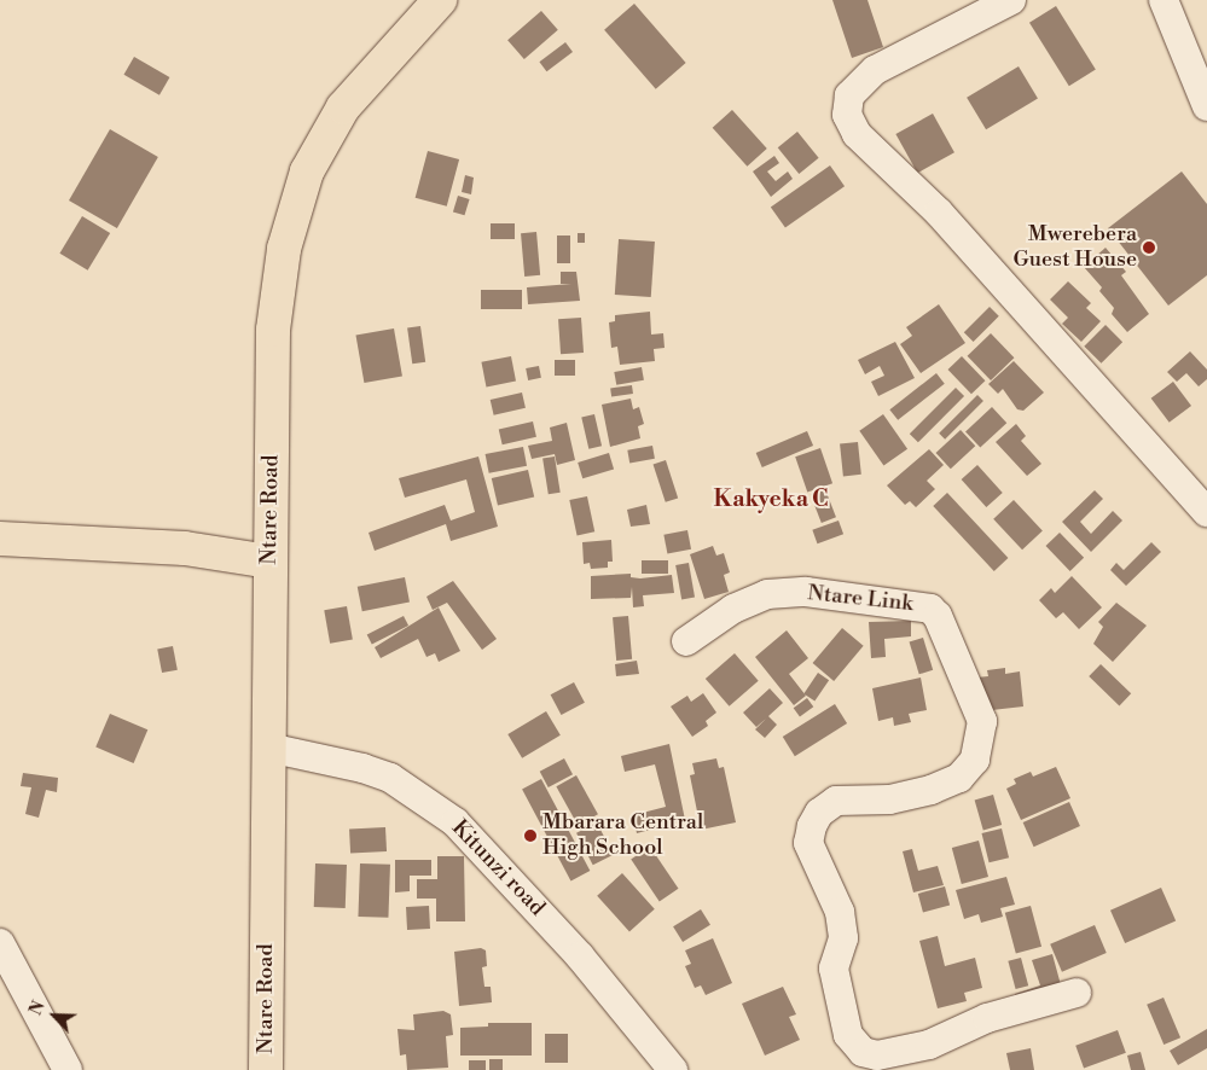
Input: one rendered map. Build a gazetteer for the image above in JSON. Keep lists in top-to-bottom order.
{
  "streets": {
    "main road": ["Ntare Road"],
    "street": ["Ntare Link", "Kitunzi road"]
  },
  "crossings": [
    ["Ntare Road", "Kitunzi road"]
  ],
  "districts": ["Kakyeka C"],
  "places": ["Mwerebera Guest House", "Mbarara Central High School"],
  "north": "top left"
}
